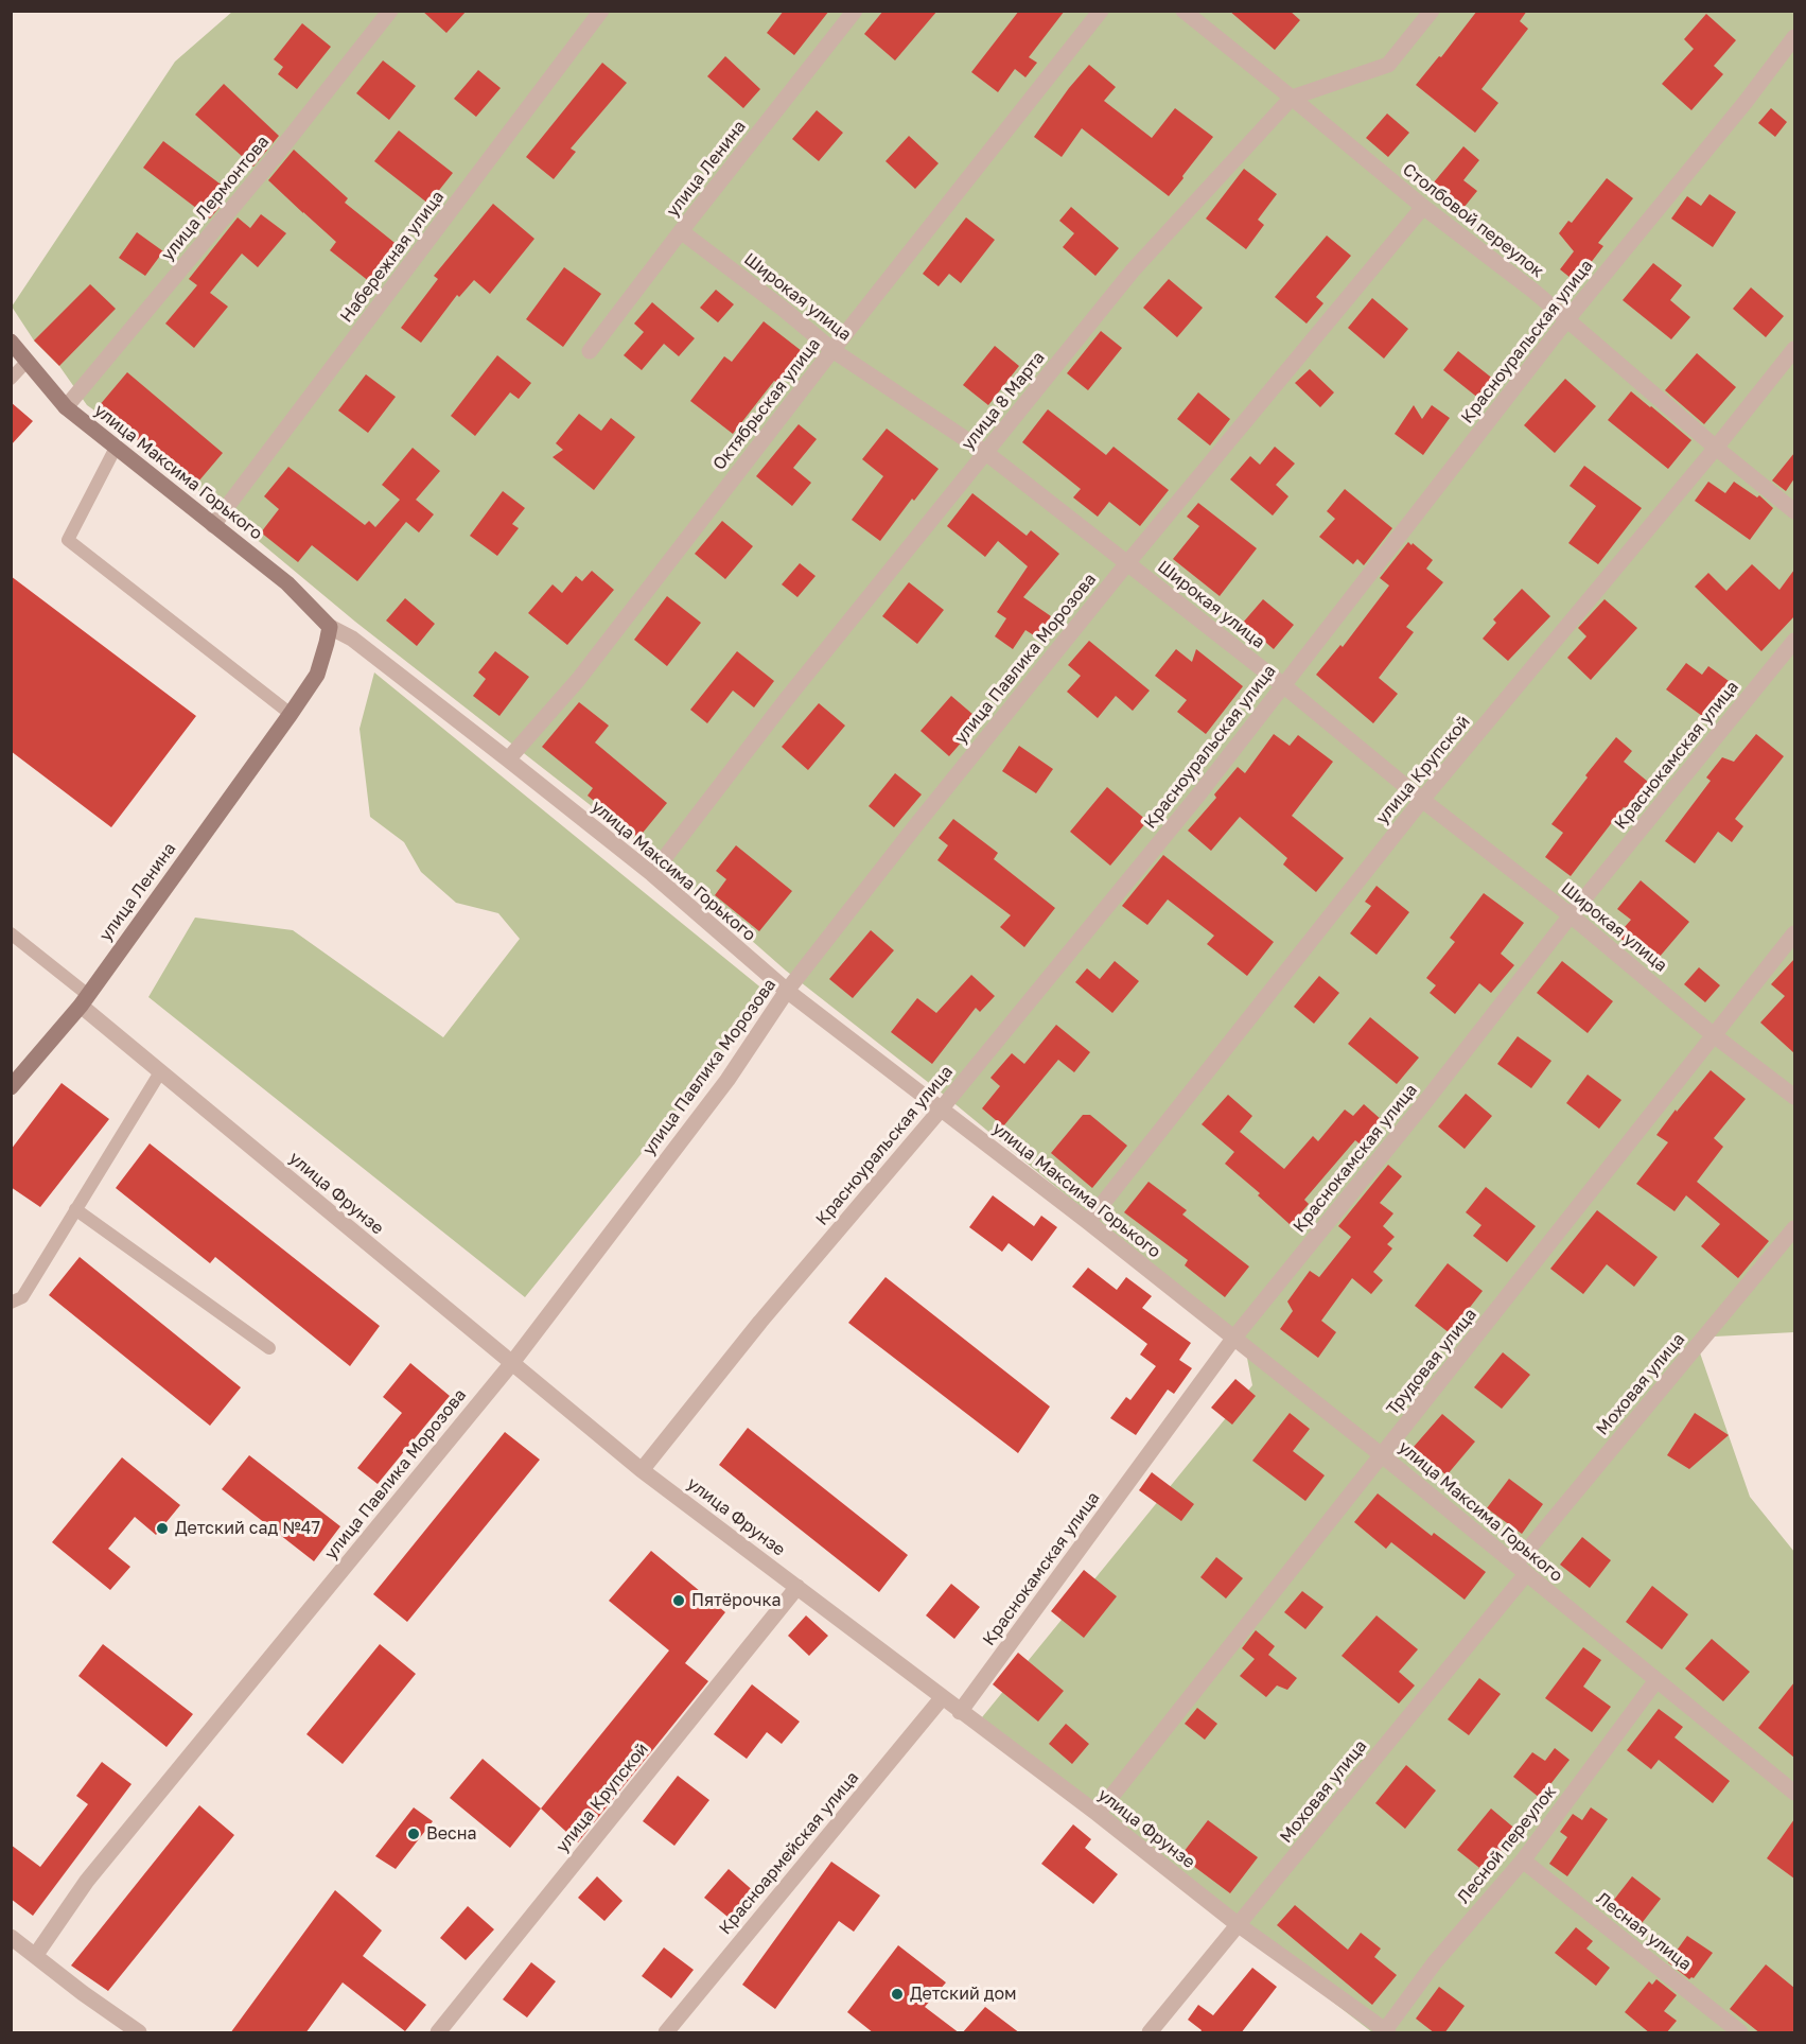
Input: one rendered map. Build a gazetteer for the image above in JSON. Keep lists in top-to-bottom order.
{
  "streets": {
    "street": [
      "улица Ленина",
      "улица Лермонтова",
      "Столбовой переулок",
      "Набережная улица",
      "Широкая улица",
      "Красноуральская улица",
      "улица 8 Марта",
      "Октябрьская улица",
      "улица Максима Горького",
      "улица Павлика Морозова",
      "Краснокамская улица",
      "улица Крупской",
      "улица Фрунзе",
      "Трудовая улица",
      "Моховая улица",
      "Лесной переулок",
      "Красноармейская улица",
      "Лесная улица"
    ]
  },
  "crossings": [
    ["улица Ленина", "Широкая улица"],
    ["улица Ленина", "улица Фрунзе"],
    ["улица Лермонтова", "улица Максима Горького"],
    ["Столбовой переулок", "Красноуральская улица"],
    ["Столбовой переулок", "улица 8 Марта"],
    ["Столбовой переулок", "улица Павлика Морозова"],
    ["Столбовой переулок", "улица Крупской"],
    ["Набережная улица", "улица Максима Горького"],
    ["Широкая улица", "Красноуральская улица"],
    ["Широкая улица", "улица 8 Марта"],
    ["Широкая улица", "Октябрьская улица"],
    ["Широкая улица", "улица Павлика Морозова"],
    ["Широкая улица", "Краснокамская улица"],
    ["Широкая улица", "улица Крупской"],
    ["Широкая улица", "Трудовая улица"],
    ["Красноуральская улица", "улица Максима Горького"],
    ["Красноуральская улица", "улица Фрунзе"],
    ["улица 8 Марта", "улица Максима Горького"],
    ["Октябрьская улица", "улица Максима Горького"],
    ["улица Максима Горького", "улица Павлика Морозова"],
    ["улица Максима Горького", "Краснокамская улица"],
    ["улица Максима Горького", "улица Крупской"],
    ["улица Максима Горького", "Трудовая улица"],
    ["улица Максима Горького", "Моховая улица"],
    ["улица Максима Горького", "Лесной переулок"],
    ["улица Павлика Морозова", "улица Фрунзе"],
    ["Краснокамская улица", "улица Фрунзе"],
    ["улица Крупской", "улица Фрунзе"],
    ["улица Фрунзе", "Трудовая улица"],
    ["улица Фрунзе", "Моховая улица"],
    ["улица Фрунзе", "Лесной переулок"],
    ["улица Фрунзе", "Красноармейская улица"],
    ["Лесной переулок", "Лесная улица"]
  ],
  "places": [
    "Детский сад №47",
    "Пятёрочка",
    "Весна",
    "Детский дом"
  ]
}
